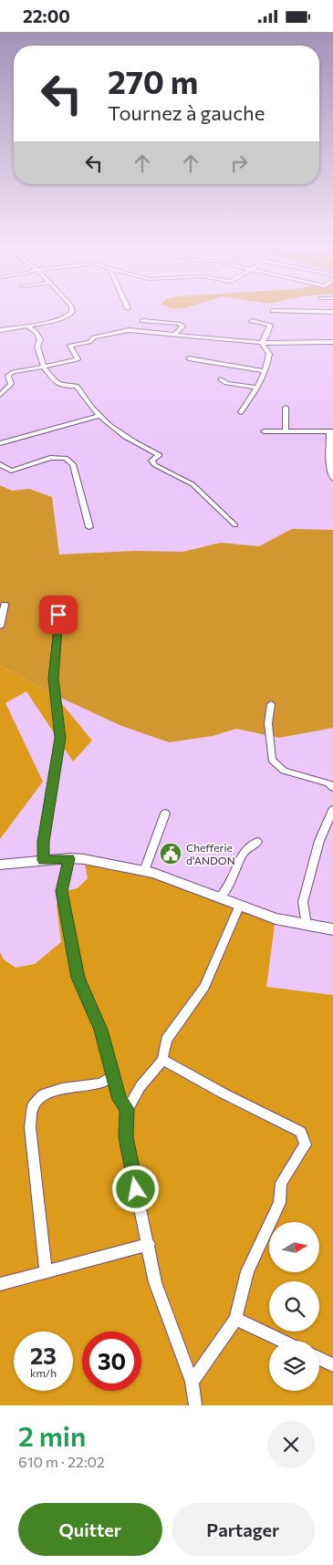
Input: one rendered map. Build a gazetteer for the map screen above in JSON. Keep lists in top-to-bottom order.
{
  "places": {
    "public building": ["Chefferie d'ANDON"]
  },
  "north": "right",
  "page": {
    "status": "22:00",
    "turn": ["270 m", "Tournez à gauche"],
    "speed": "23 km/h",
    "limit": "30",
    "heading": ["2 min", "610 m · 22:02"],
    "buttons": ["Quitter", "Partager"]
  }
}
